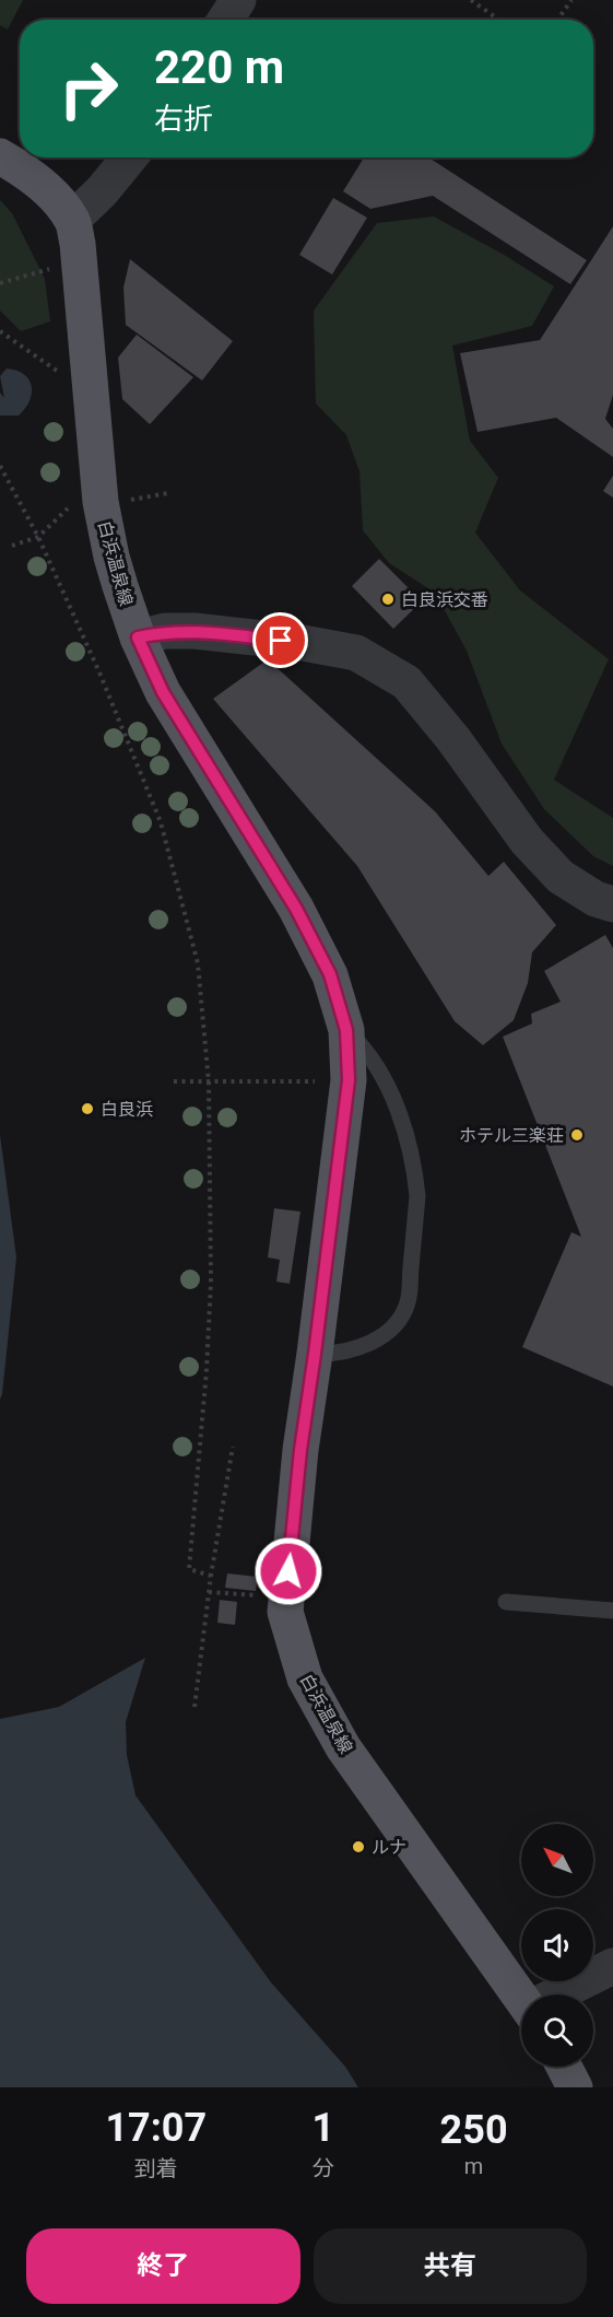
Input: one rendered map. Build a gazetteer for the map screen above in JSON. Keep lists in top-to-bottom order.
{
  "streets": {
    "main road": ["白浜温泉線"]
  },
  "places": [
    "白良浜交番",
    "白良浜",
    "ホテル三楽荘",
    "ルナ"
  ],
  "north": "top left",
  "page": {
    "turn": ["220 m", "右折"],
    "eta": [
      "17:07",
      "到着",
      "1",
      "分",
      "250",
      "m"
    ],
    "buttons": ["終了", "共有"]
  }
}
